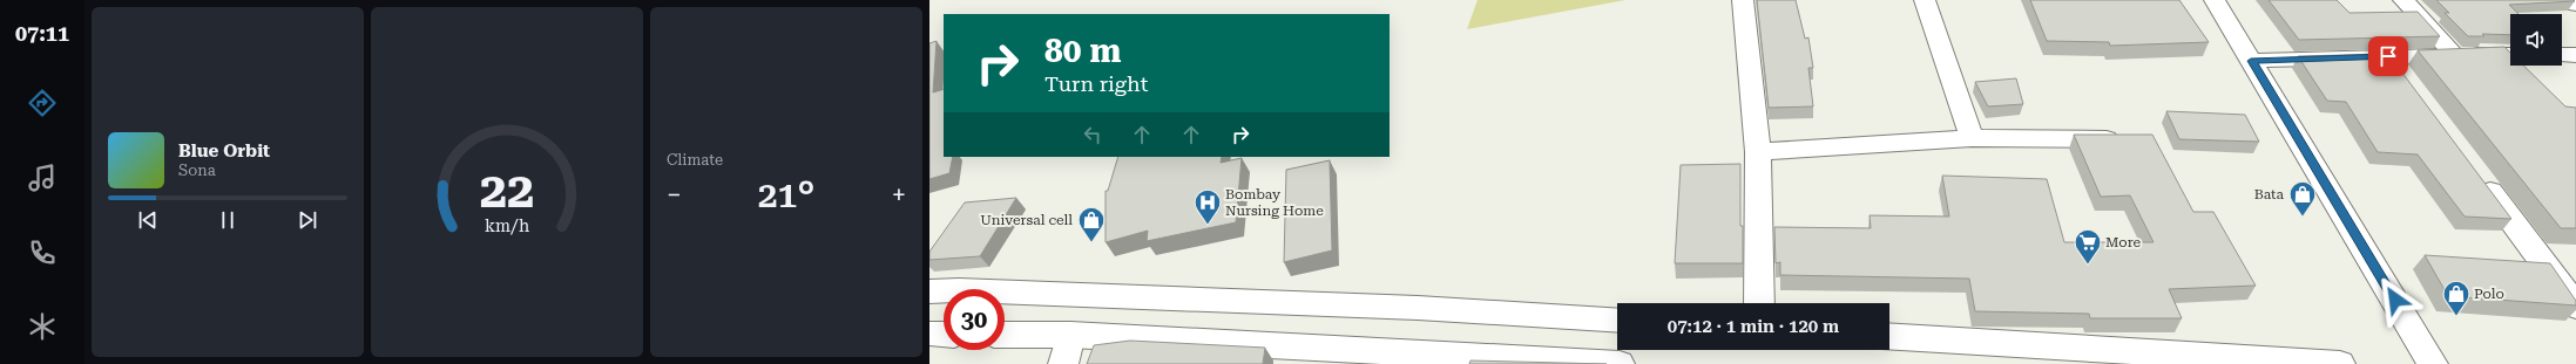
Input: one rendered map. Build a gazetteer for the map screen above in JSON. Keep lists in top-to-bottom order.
{
  "places": {
    "shop": ["Bata", "Universal cell", "Polo"],
    "hospital": ["Bombay Nursing Home"],
    "supermarket": ["More"]
  },
  "page": {
    "tabs": "07:11",
    "tile": "Climate",
    "turn": ["80 m", "Turn right"],
    "song": ["Blue Orbit", "Sona"],
    "heat": ["−", "21°", "+"],
    "limit": "30",
    "trip": "07:12 · 1 min · 120 m",
    "gauge": ["22", "km/h"]
  }
}
